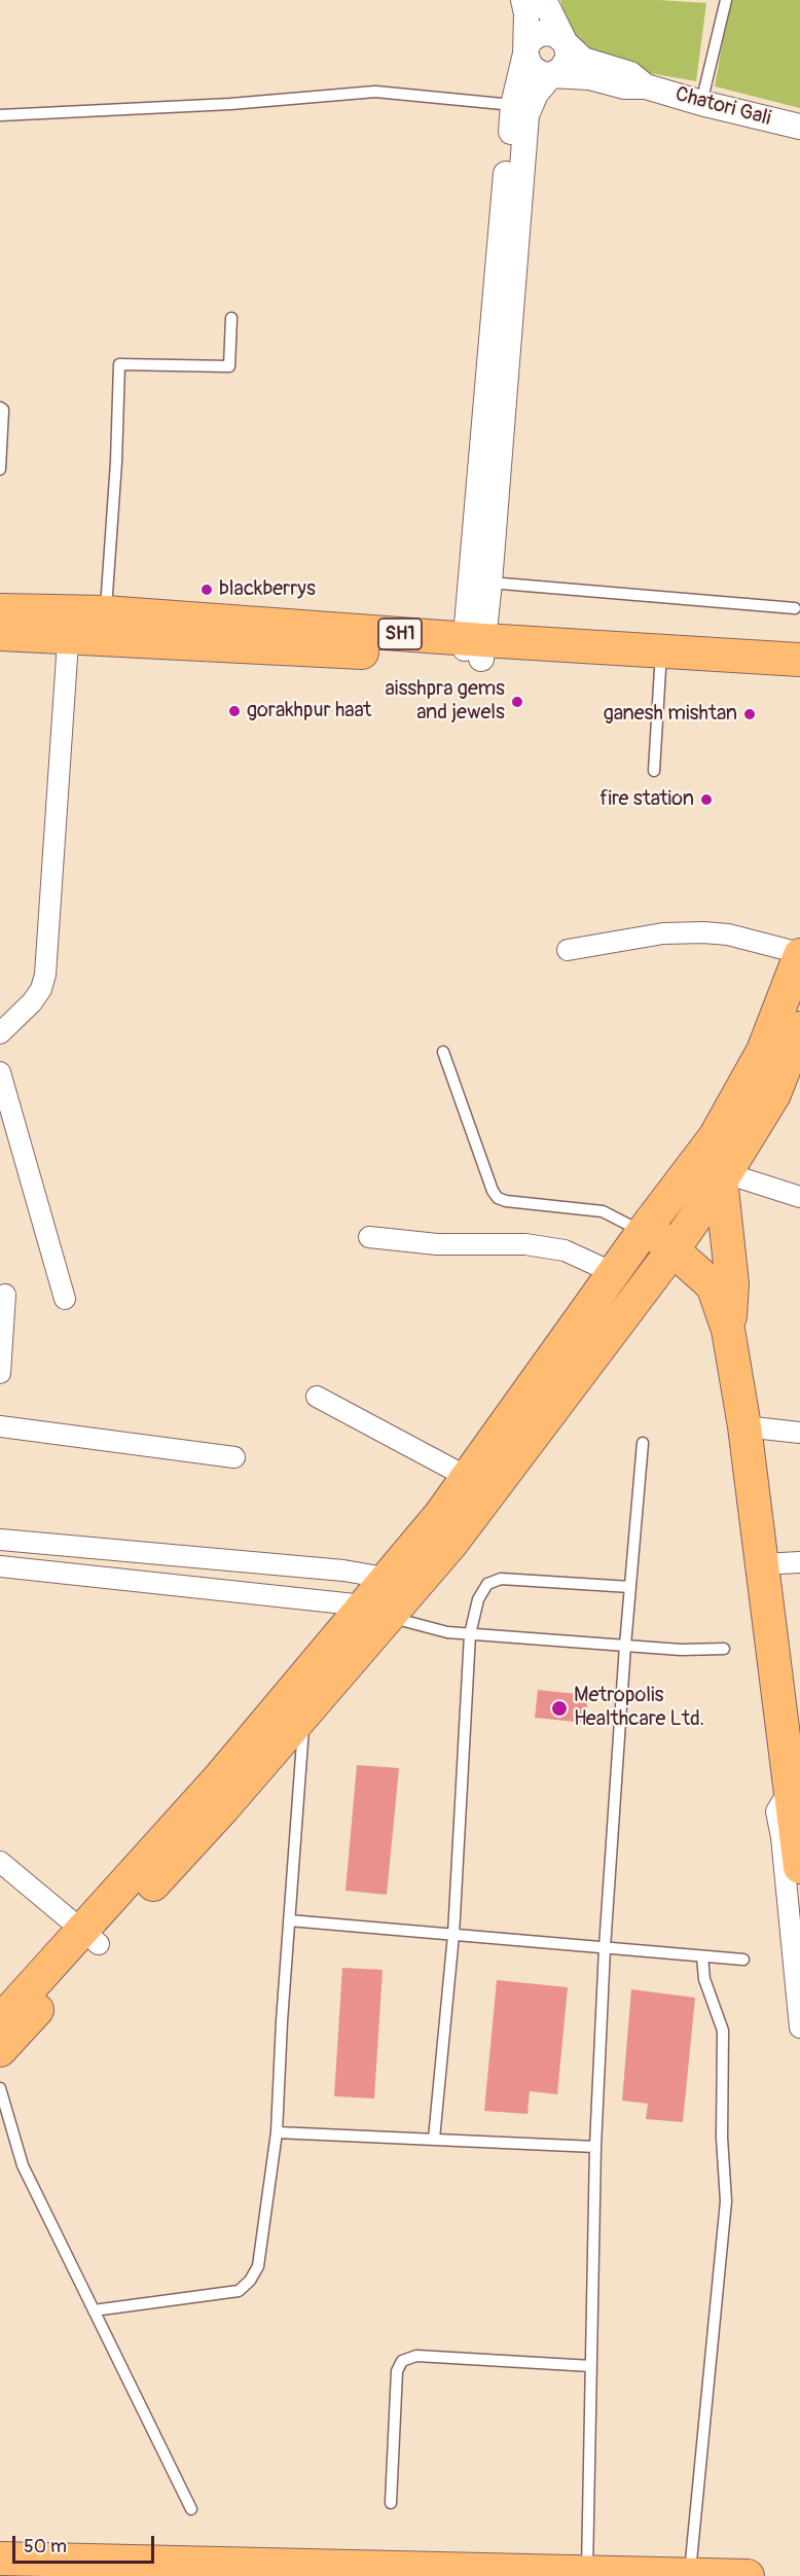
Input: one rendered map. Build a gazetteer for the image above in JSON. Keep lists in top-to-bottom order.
{
  "streets": {
    "main road": ["SH1"],
    "street": ["Chatori Gali"]
  },
  "places": [
    "blackberrys",
    "aisshpra gems and jewels",
    "gorakhpur haat",
    "ganesh mishtan",
    "fire station",
    "Metropolis Healthcare Ltd."
  ],
  "scale_bar": "50 m"
}
